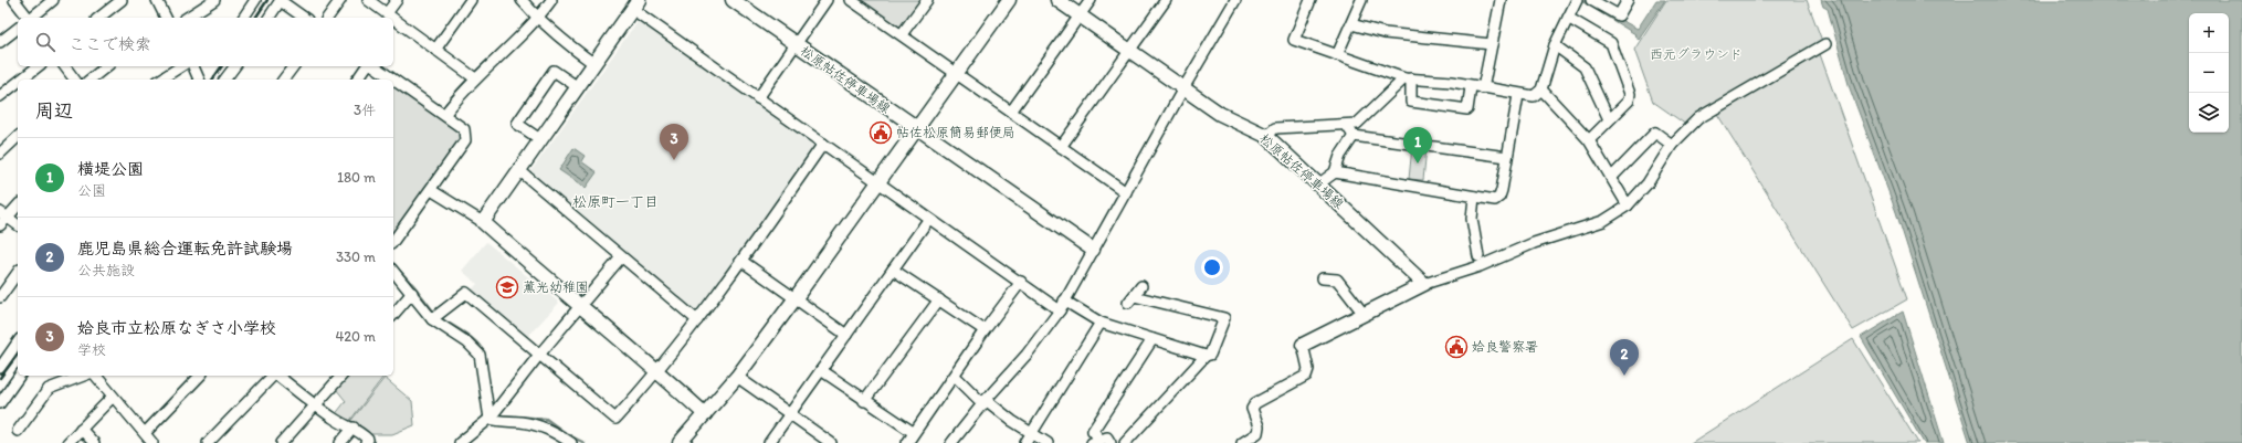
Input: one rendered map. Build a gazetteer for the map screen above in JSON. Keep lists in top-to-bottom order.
{
  "streets": {
    "street": ["松原帖佐停車場線"]
  },
  "districts": ["松原町一丁目"],
  "parks": ["西元グラウンド"],
  "places": {
    "public building": ["帖佐松原簡易郵便局", "姶良警察署"],
    "school or university": ["薫光幼稚園"]
  },
  "page": {
    "map_buttons": ["+", "−"],
    "search": "ここで検索",
    "heading": ["周辺", "3件"],
    "pins": ["3", "1", "2"],
    "list": [
      {
        "mark": "1",
        "name": "横堤公園",
        "note": "公園",
        "value": "180 m"
      },
      {
        "mark": "2",
        "name": "鹿児島県総合運転免許試験場",
        "note": "公共施設",
        "value": "330 m"
      },
      {
        "mark": "3",
        "name": "姶良市立松原なぎさ小学校",
        "note": "学校",
        "value": "420 m"
      }
    ]
  }
}
